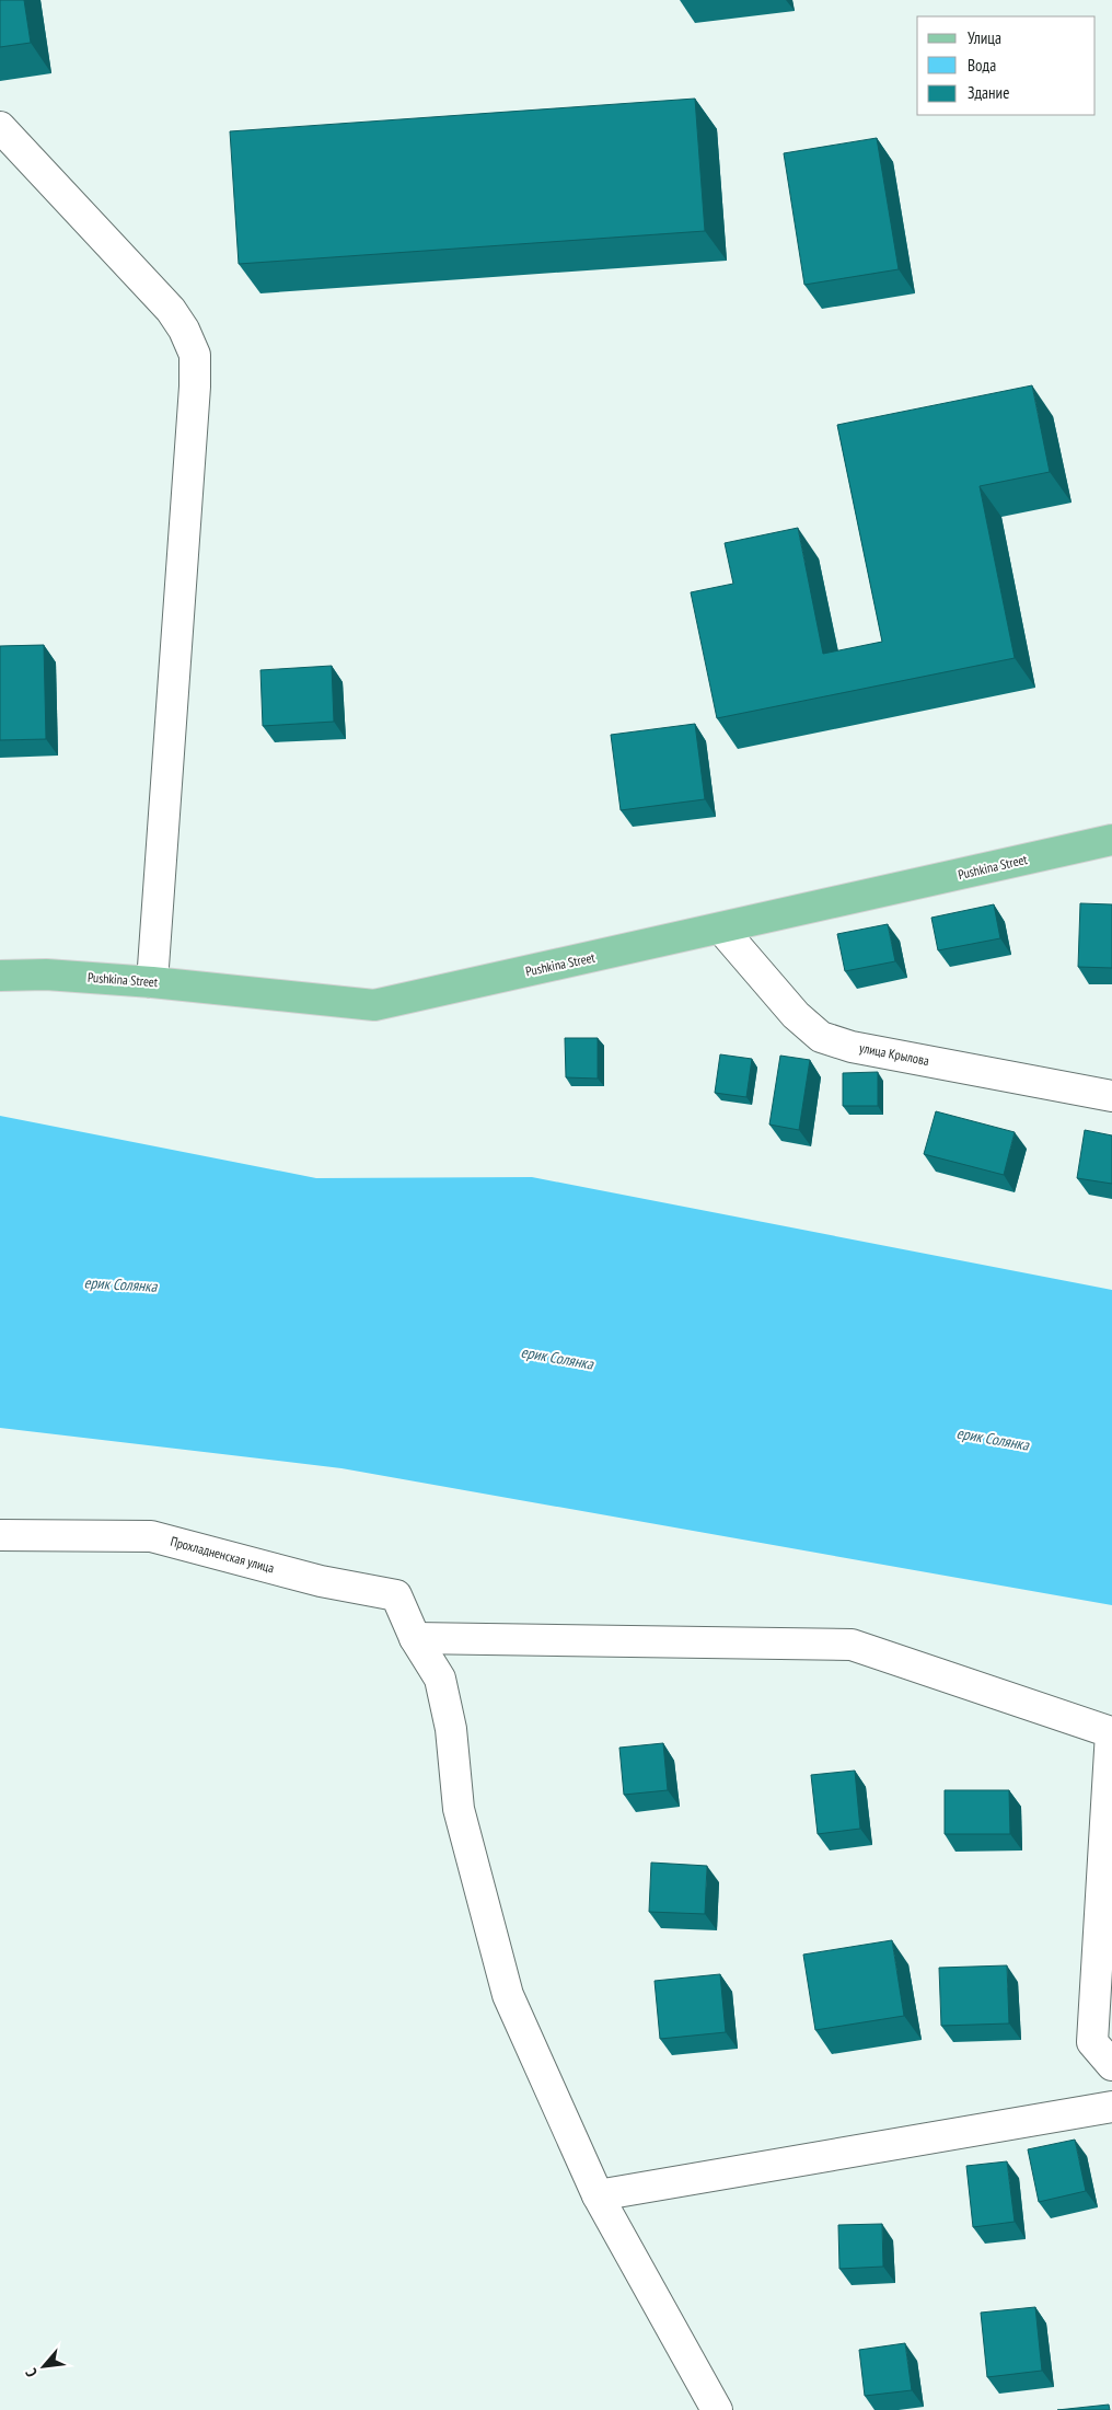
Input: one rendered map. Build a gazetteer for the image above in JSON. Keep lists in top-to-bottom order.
{
  "streets": {
    "main road": ["Pushkina Street"],
    "street": ["улица Крылова", "Прохладненская улица"]
  },
  "crossings": [
    ["Pushkina Street", "улица Крылова"]
  ],
  "water": ["ерик Солянка"],
  "legend": ["Улица", "Вода", "Здание"],
  "north": "bottom left"
}
